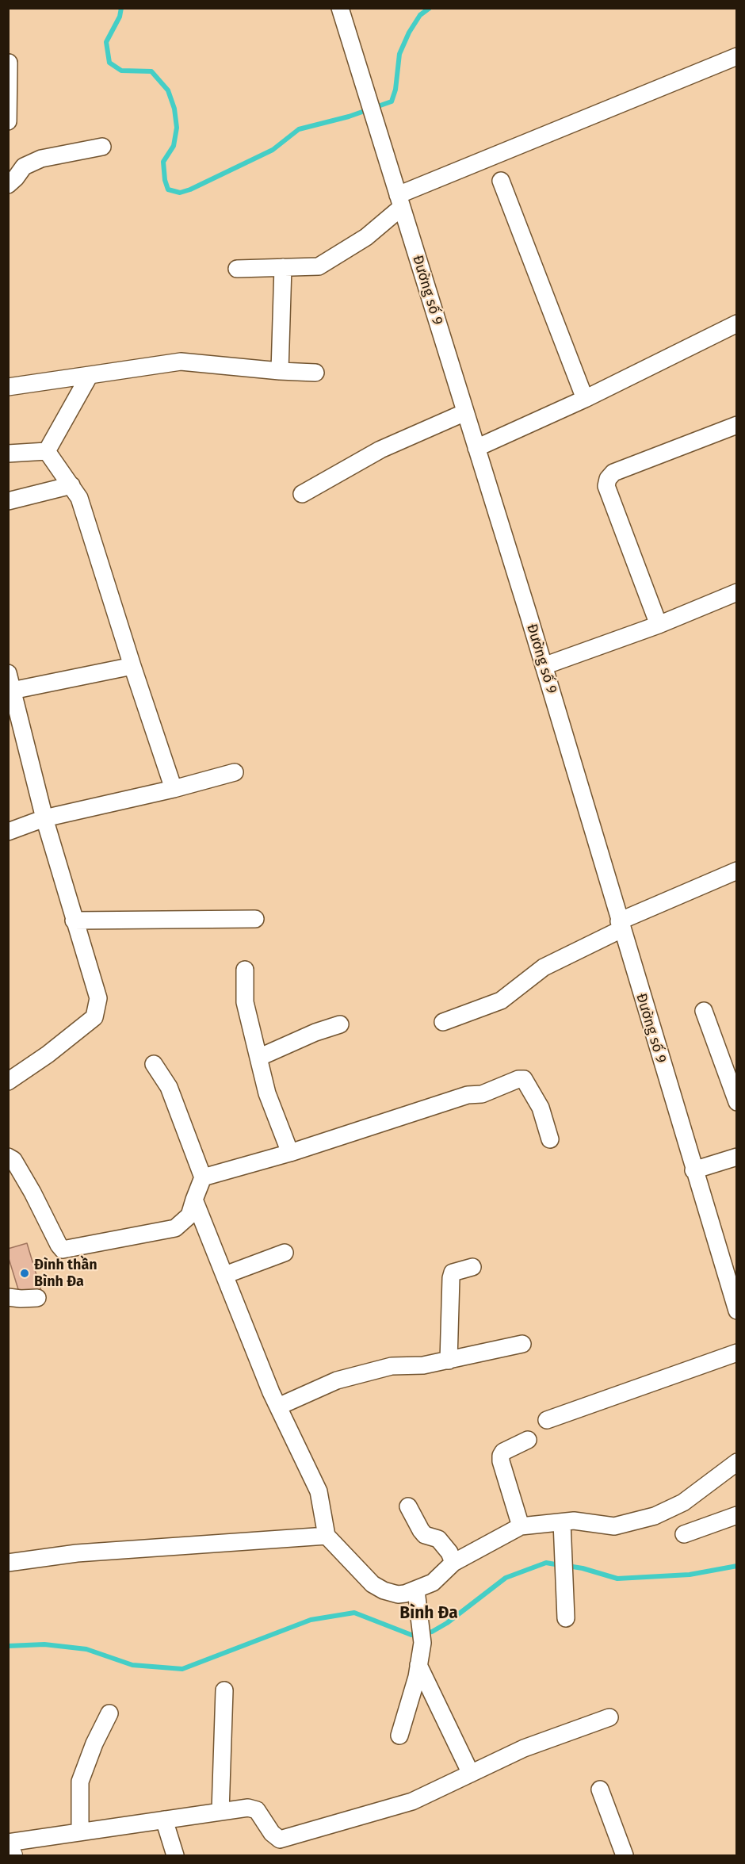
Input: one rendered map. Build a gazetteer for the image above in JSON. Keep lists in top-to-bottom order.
{
  "streets": {
    "street": ["Đường số 9"]
  },
  "districts": ["Bình Đa"],
  "places": ["Đình thần Bình Đa"]
}
